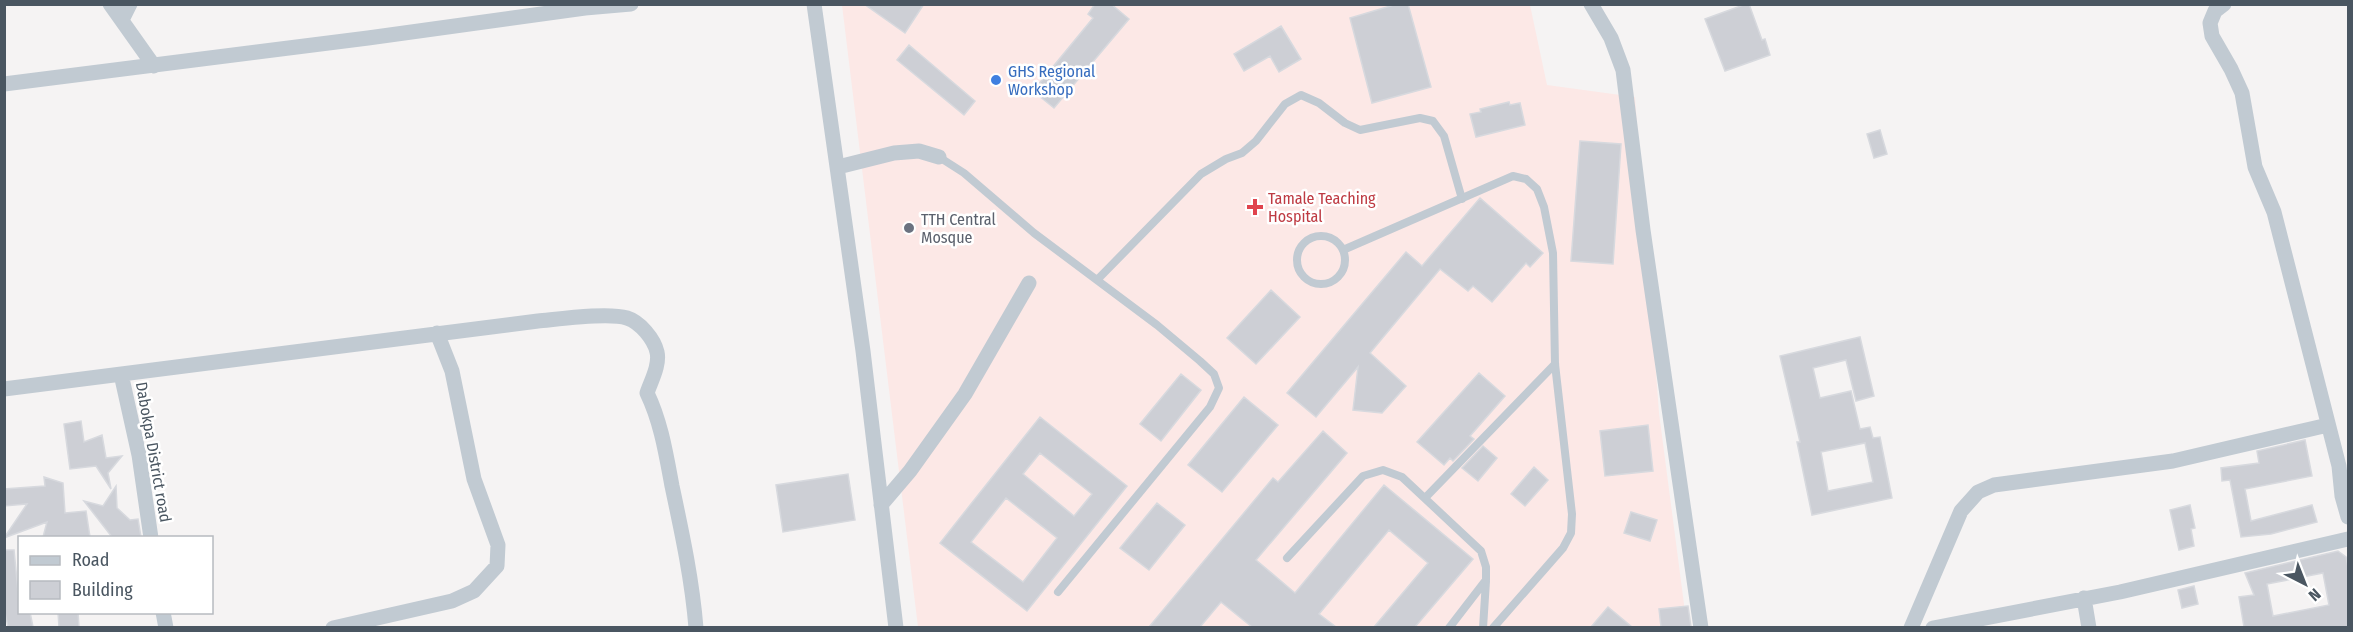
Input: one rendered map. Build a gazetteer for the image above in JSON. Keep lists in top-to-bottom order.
{
  "streets": {
    "street": ["Dabokpa District road"]
  },
  "places": {
    "other": ["GHS Regional Workshop", "TTH Central Mosque"],
    "health": ["Tamale Teaching Hospital"]
  },
  "legend": ["Road", "Building"],
  "north": "bottom right"
}
